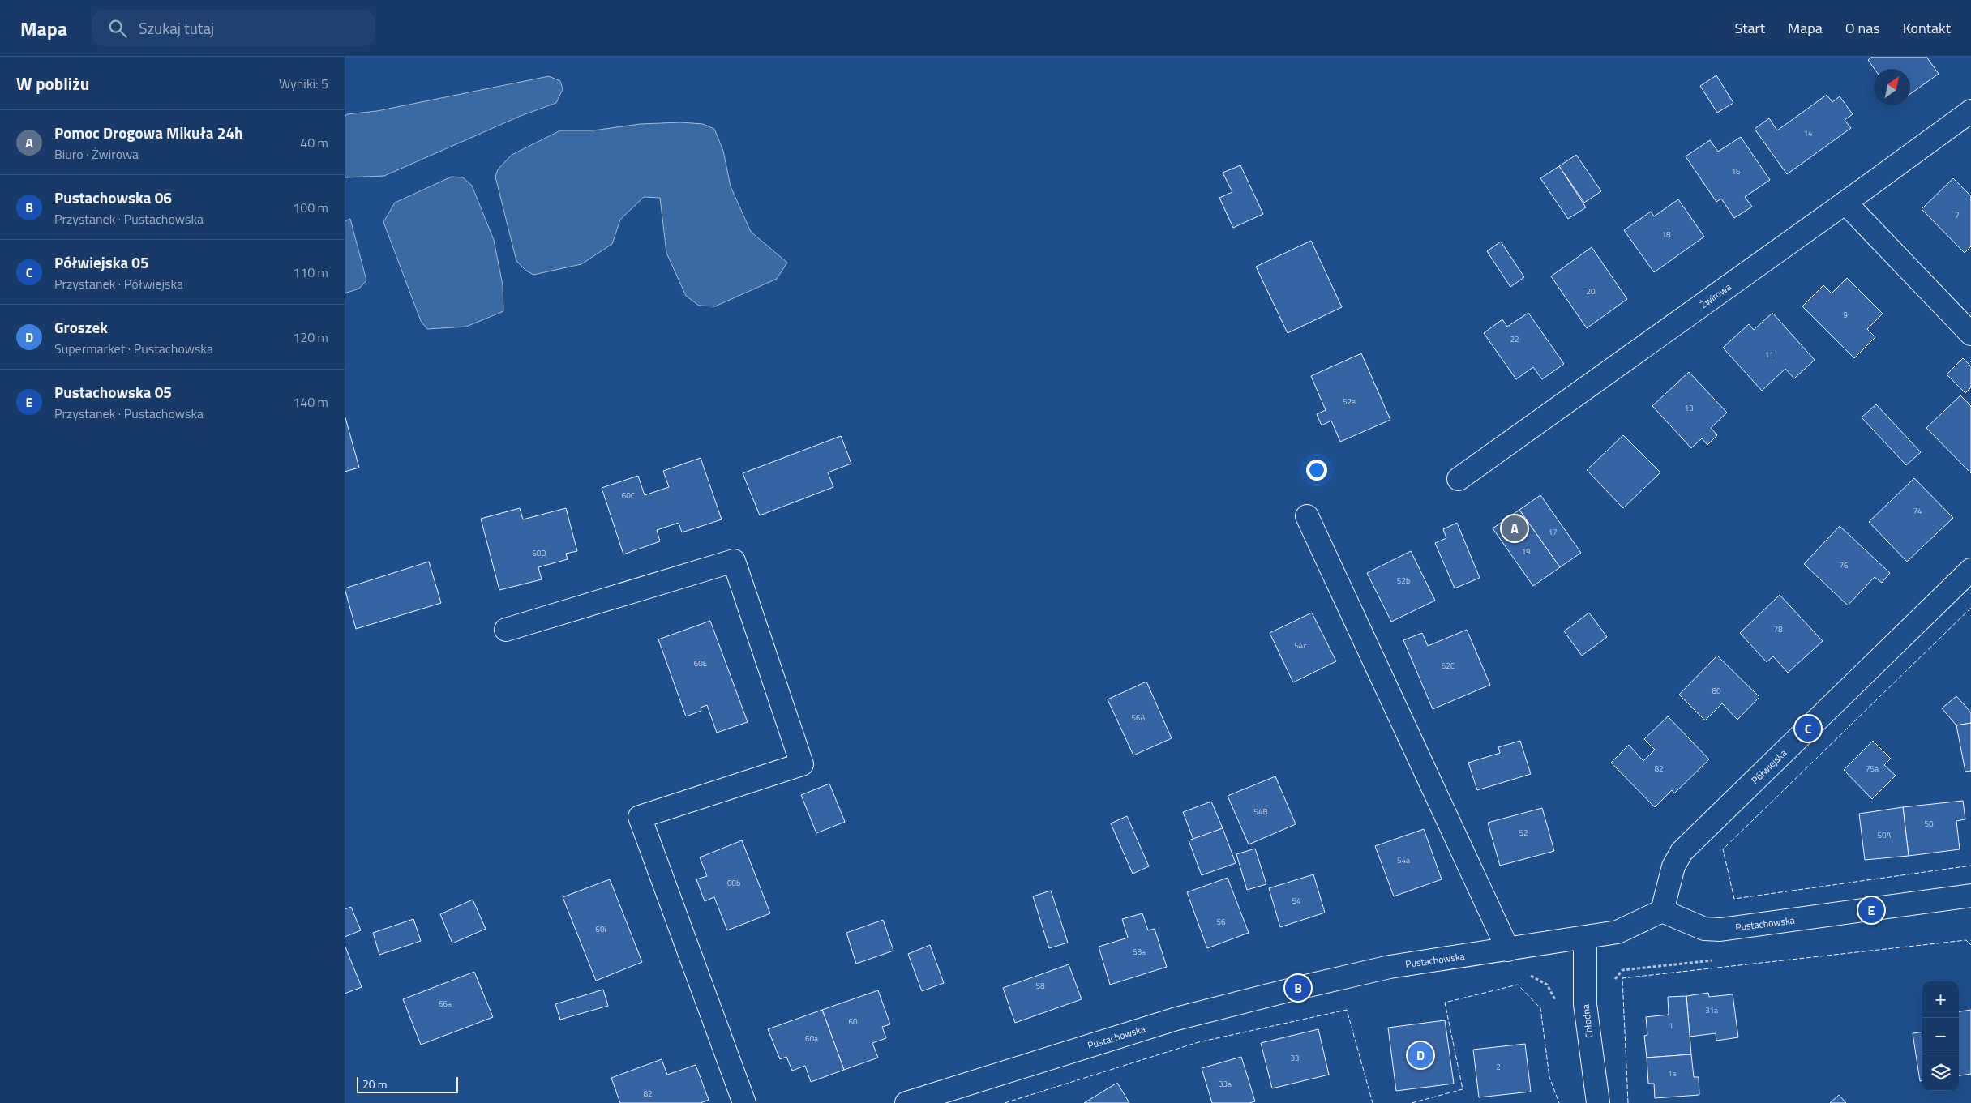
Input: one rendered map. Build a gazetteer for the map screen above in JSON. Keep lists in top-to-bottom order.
{
  "streets": {
    "street": [
      "Żwirowa",
      "Półwiejska",
      "Pustachowska",
      "Chłodna"
    ]
  },
  "crossings": [
    ["Półwiejska", "Pustachowska"],
    ["Pustachowska", "Chłodna"]
  ],
  "house_numbers": [
    "14",
    "16",
    "7",
    "18",
    "20",
    "9",
    "22",
    "11",
    "52a",
    "13",
    "60C",
    "74",
    "17",
    "19",
    "60D",
    "76",
    "52b",
    "78",
    "54c",
    "60E",
    "52C",
    "80",
    "56A",
    "82",
    "75a",
    "54B",
    "50",
    "52",
    "50A",
    "54a",
    "60b",
    "54",
    "56",
    "60i",
    "58a",
    "58",
    "66a",
    "31a",
    "60",
    "1",
    "60a",
    "33",
    "2",
    "1a",
    "33a",
    "82"
  ],
  "scale_bar": "20 m",
  "north": "top right",
  "page": {
    "header": "Mapa",
    "search": "Szukaj tutaj",
    "nav": [
      "Start",
      "Mapa",
      "O nas",
      "Kontakt"
    ],
    "heading": ["W pobliżu", "Wyniki: 5"],
    "list": [
      {
        "mark": "A",
        "name": "Pomoc Drogowa Mikuła 24h",
        "note": "Biuro · Żwirowa",
        "value": "40 m"
      },
      {
        "mark": "B",
        "name": "Pustachowska 06",
        "note": "Przystanek · Pustachowska",
        "value": "100 m"
      },
      {
        "mark": "C",
        "name": "Półwiejska 05",
        "note": "Przystanek · Półwiejska",
        "value": "110 m"
      },
      {
        "mark": "D",
        "name": "Groszek",
        "note": "Supermarket · Pustachowska",
        "value": "120 m"
      },
      {
        "mark": "E",
        "name": "Pustachowska 05",
        "note": "Przystanek · Pustachowska",
        "value": "140 m"
      }
    ],
    "pins": [
      "A",
      "C",
      "E",
      "B",
      "D"
    ],
    "map_buttons": ["+", "−"],
    "scale": "20 m"
  }
}
